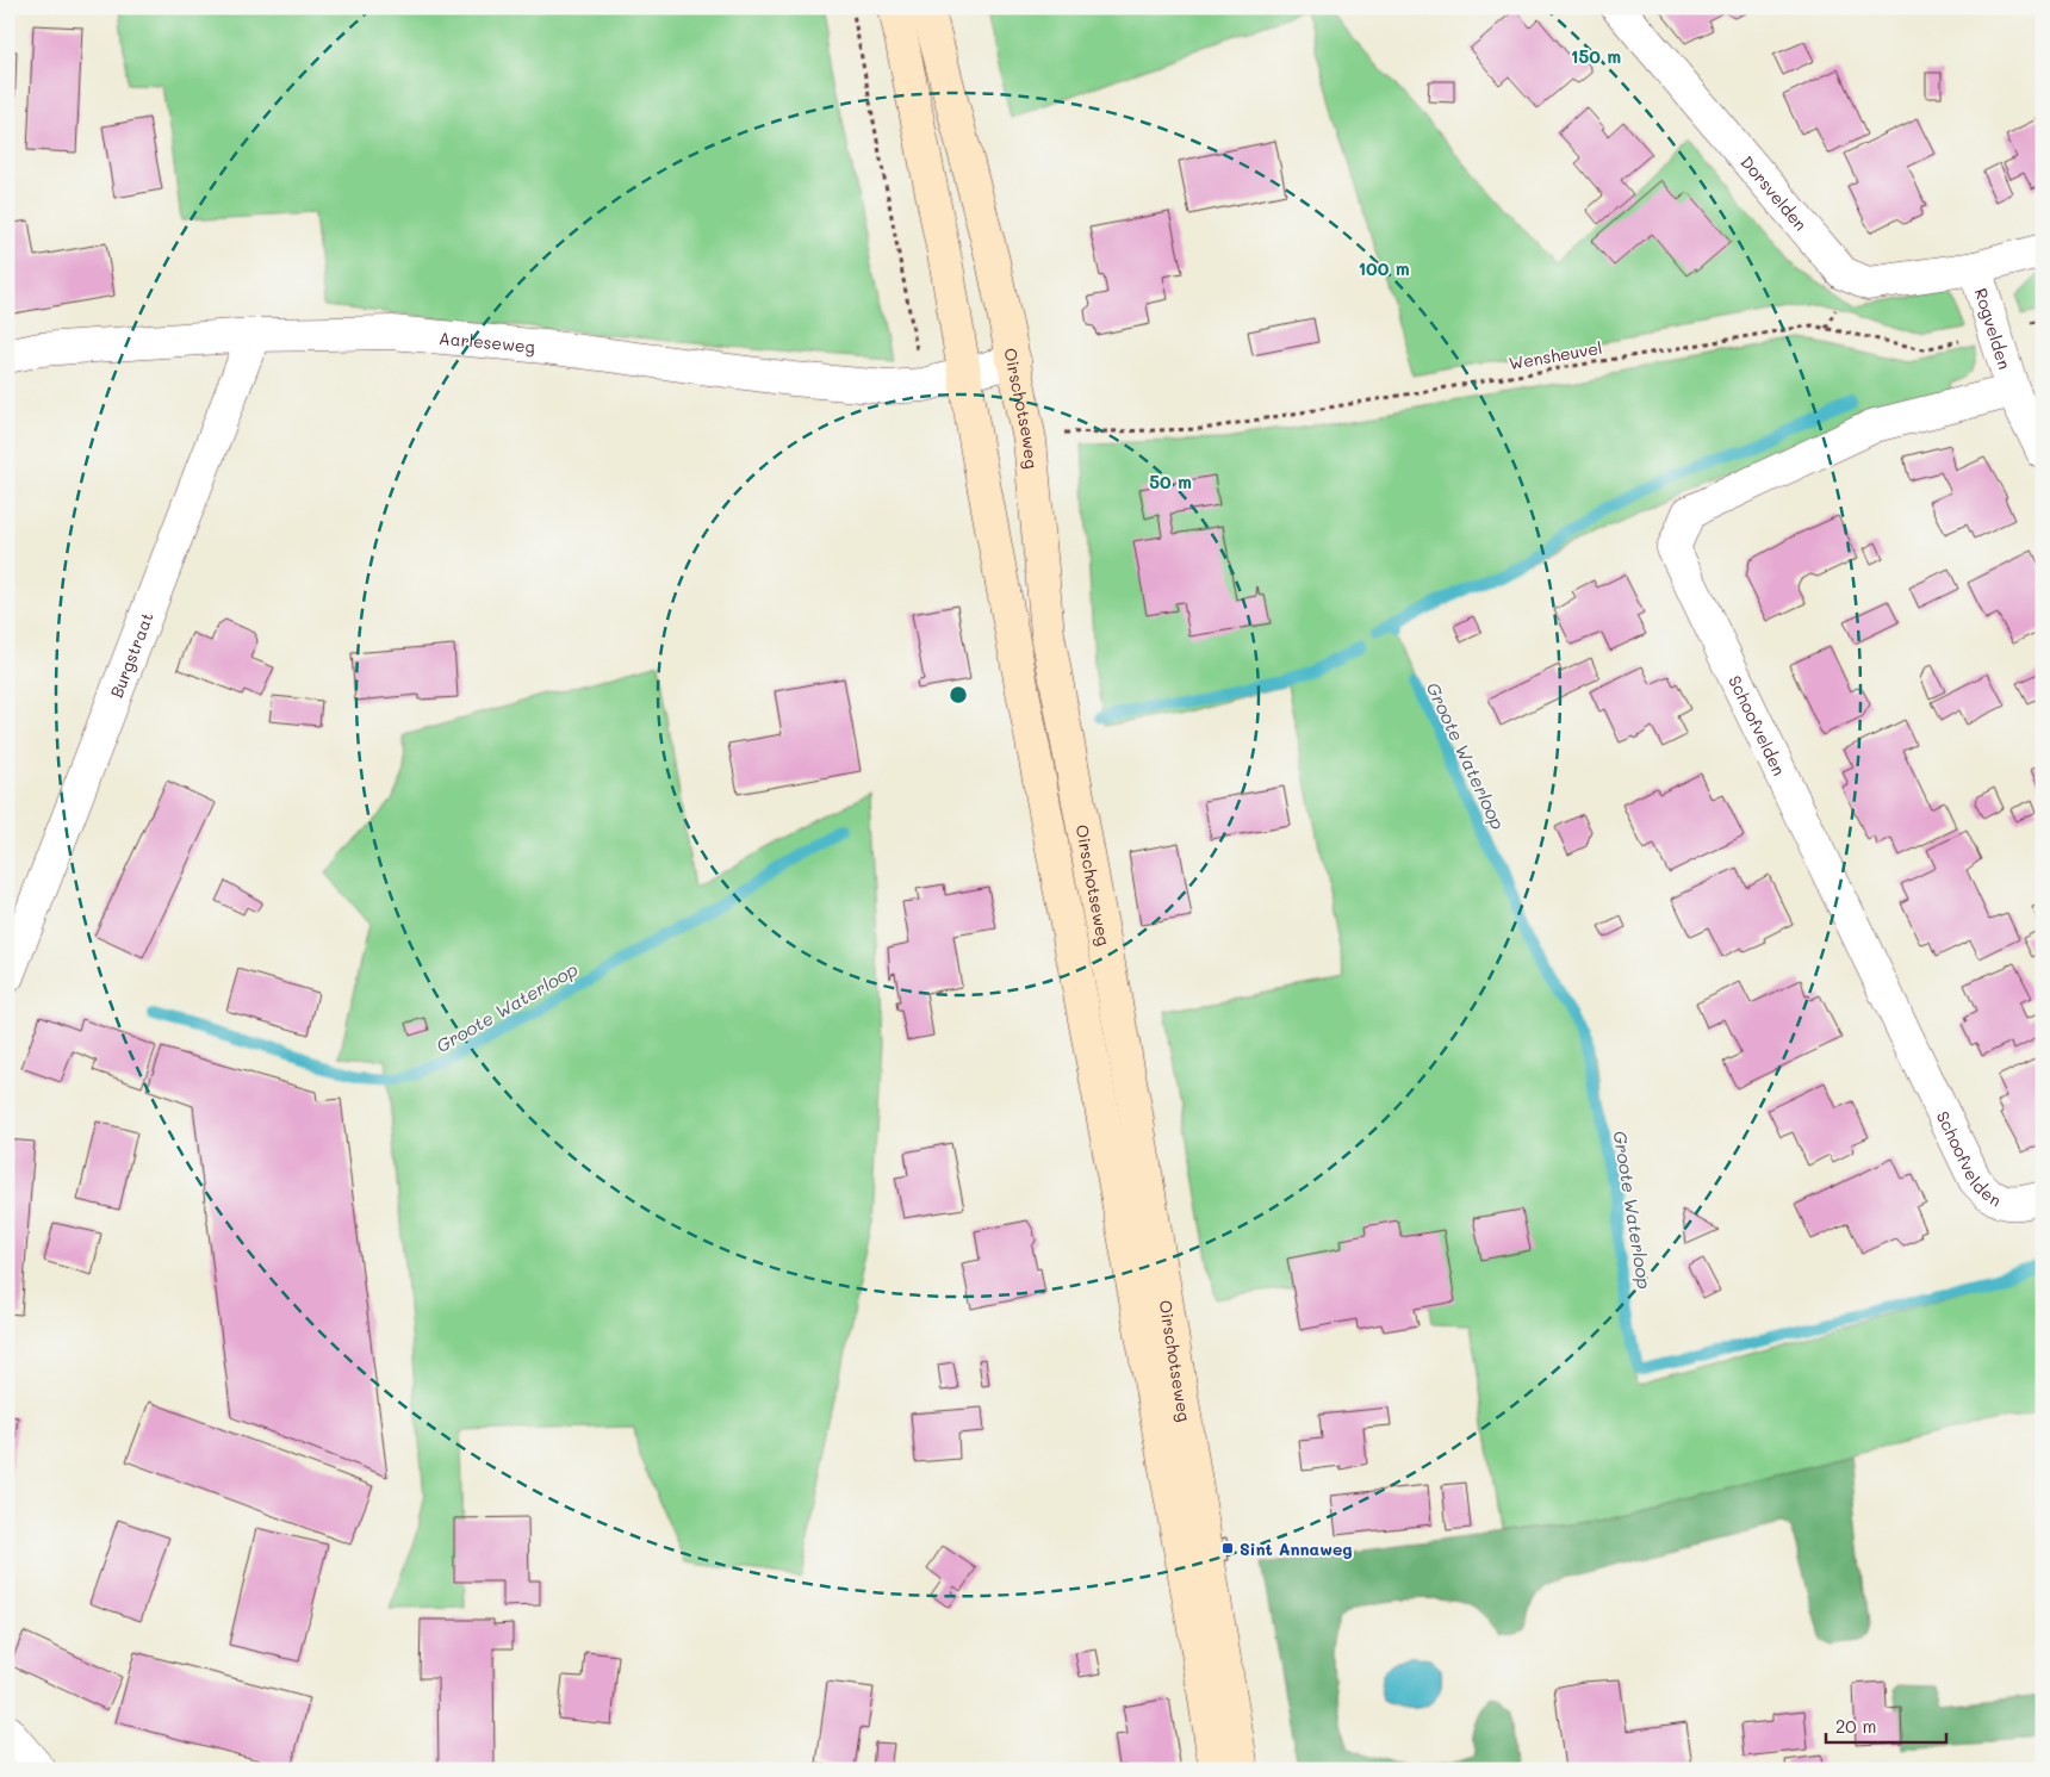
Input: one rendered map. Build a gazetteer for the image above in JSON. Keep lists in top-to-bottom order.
{
  "streets": {
    "main road": ["Oirschotseweg"],
    "street": [
      "Dorsvelden",
      "Rogvelden",
      "Aarleseweg",
      "Burgstraat",
      "Schoofvelden"
    ],
    "path": ["Wensheuvel"]
  },
  "crossings": [
    ["Dorsvelden", "Rogvelden"],
    ["Rogvelden", "Wensheuvel"],
    ["Rogvelden", "Schoofvelden"],
    ["Aarleseweg", "Oirschotseweg"],
    ["Aarleseweg", "Burgstraat"]
  ],
  "water": ["Groote Waterloop"],
  "places": {
    "transit": ["Sint Annaweg"]
  },
  "scale_bar": "20 m",
  "rings": ["150 m", "100 m", "50 m"]
}
